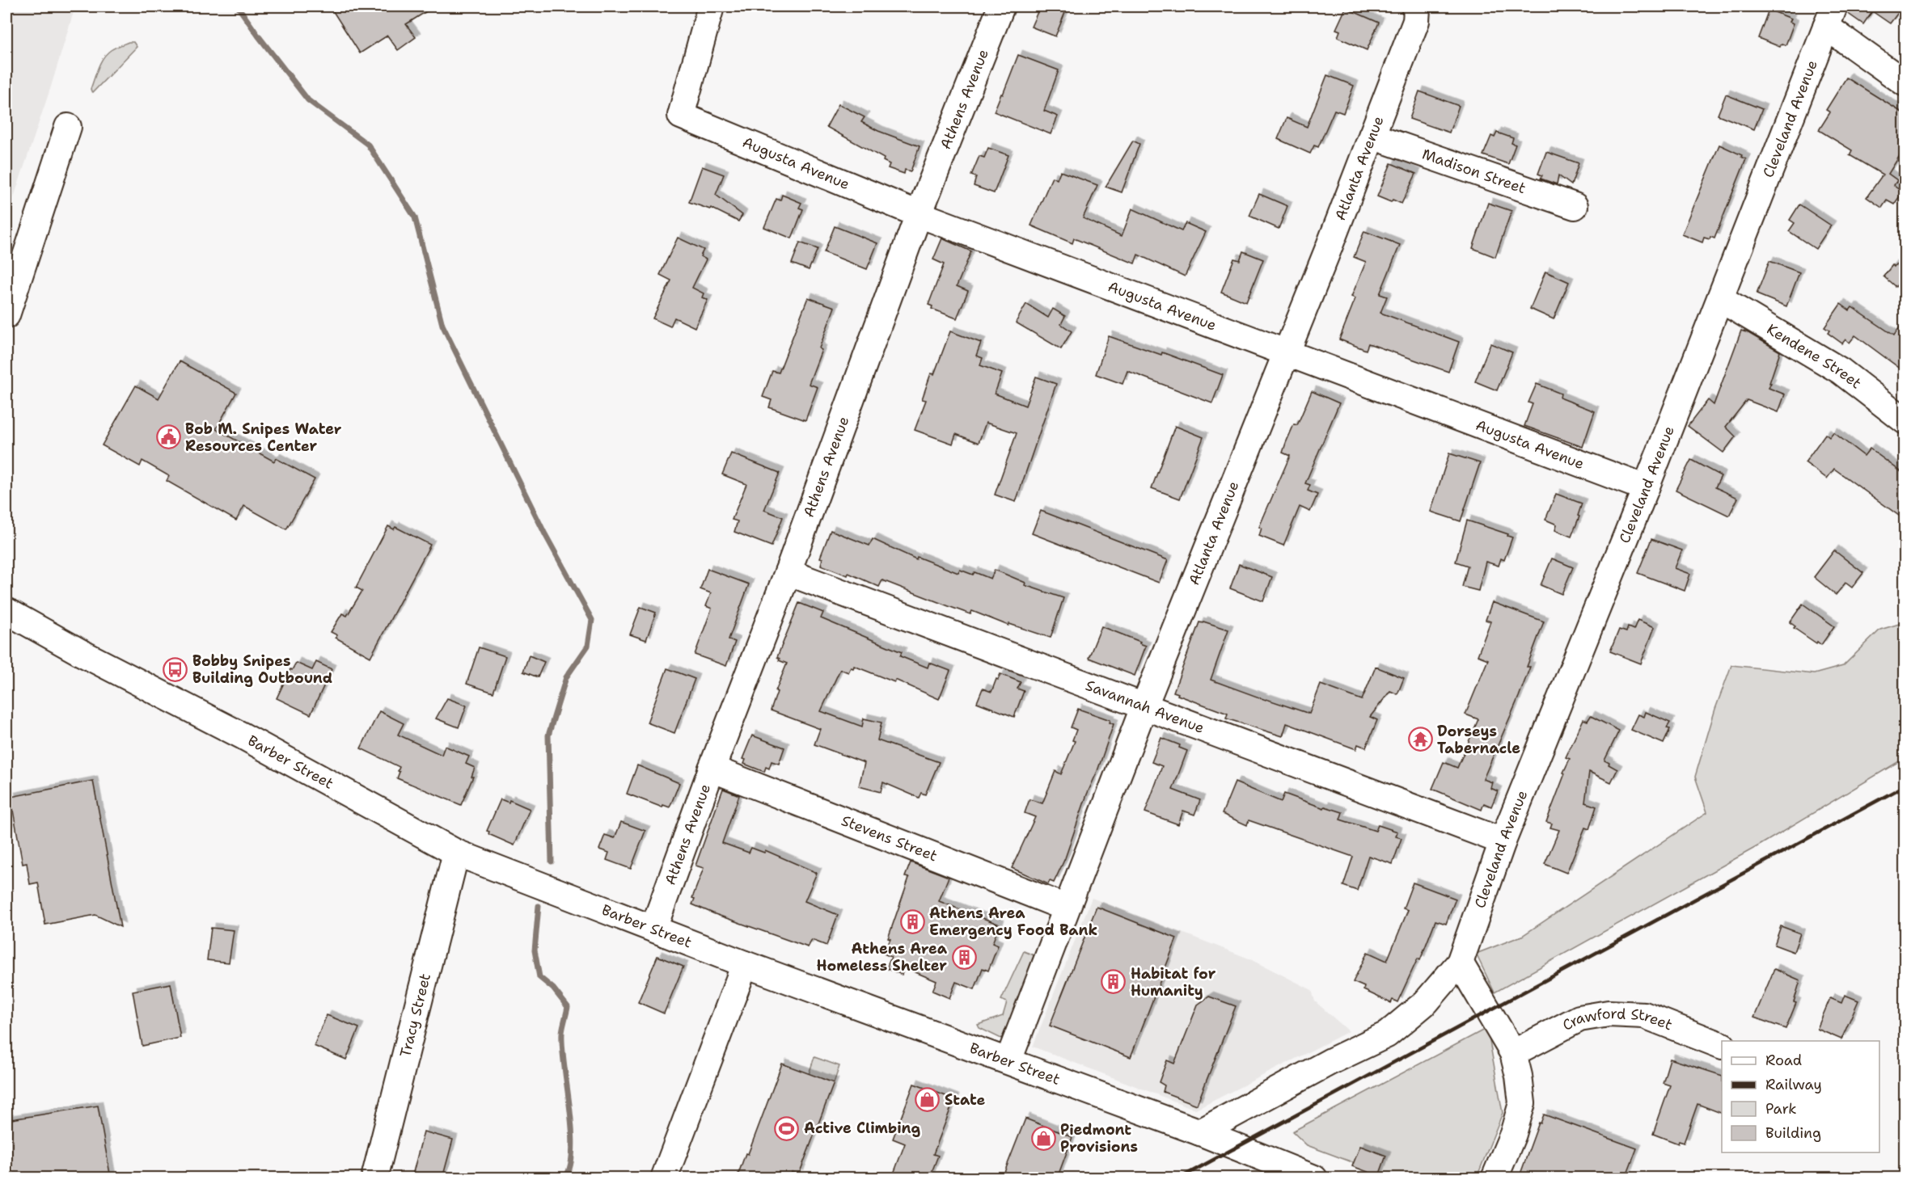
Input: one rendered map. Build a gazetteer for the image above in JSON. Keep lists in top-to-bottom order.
{
  "streets": {
    "street": [
      "Athens Avenue",
      "Cleveland Avenue",
      "Augusta Avenue",
      "Atlanta Avenue",
      "Madison Street",
      "Kendene Street",
      "Savannah Avenue",
      "Barber Street",
      "Stevens Street",
      "Tracy Street",
      "Crawford Street"
    ]
  },
  "crossings": [
    ["Athens Avenue", "Augusta Avenue"],
    ["Athens Avenue", "Savannah Avenue"],
    ["Athens Avenue", "Barber Street"],
    ["Athens Avenue", "Stevens Street"],
    ["Cleveland Avenue", "Augusta Avenue"],
    ["Cleveland Avenue", "Kendene Street"],
    ["Cleveland Avenue", "Savannah Avenue"],
    ["Cleveland Avenue", "Barber Street"],
    ["Augusta Avenue", "Atlanta Avenue"],
    ["Atlanta Avenue", "Madison Street"],
    ["Atlanta Avenue", "Savannah Avenue"],
    ["Atlanta Avenue", "Barber Street"],
    ["Atlanta Avenue", "Stevens Street"],
    ["Barber Street", "Tracy Street"]
  ],
  "places": {
    "public building": ["Bob M. Snipes Water Resources Center"],
    "bus stop": ["Bobby Snipes Building Outbound"],
    "temple": ["Dorseys Tabernacle"],
    "building": ["Athens Area Emergency Food Bank", "Athens Area Homeless Shelter", "Habitat for Humanity"],
    "shop": ["State", "Piedmont Provisions"],
    "sports": ["Active Climbing"]
  },
  "legend": [
    "Road",
    "Railway",
    "Park",
    "Building"
  ]
}
